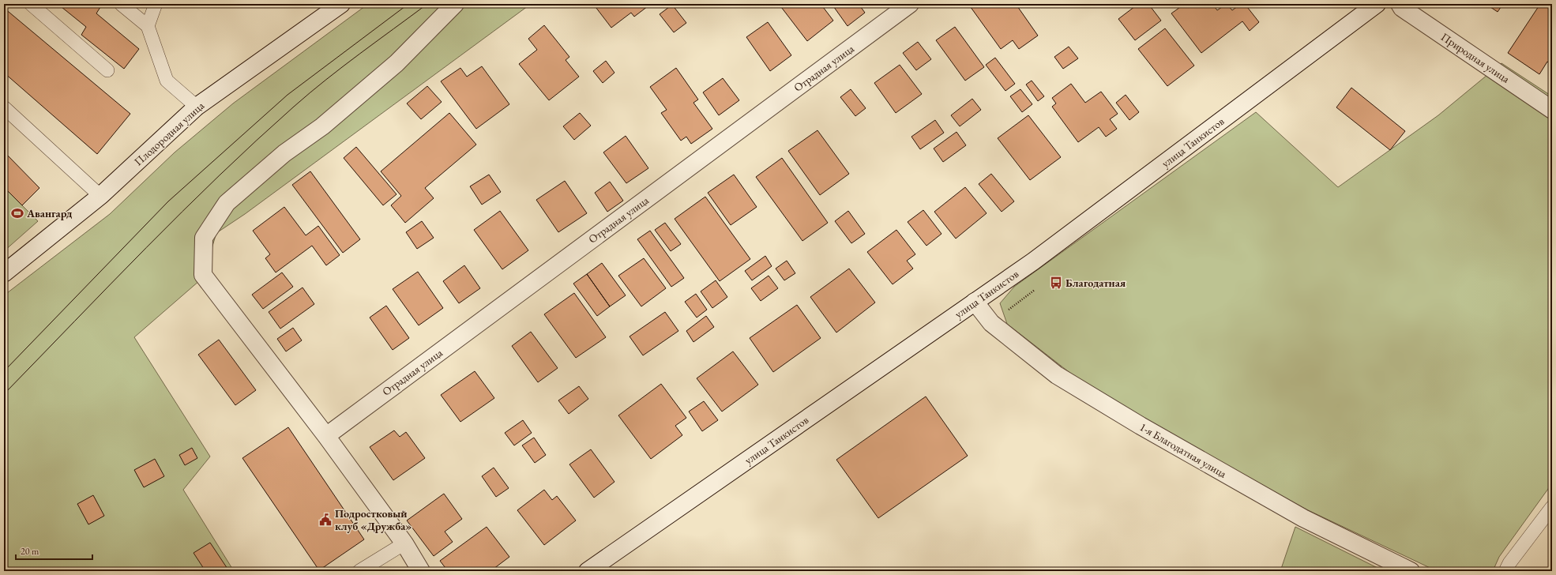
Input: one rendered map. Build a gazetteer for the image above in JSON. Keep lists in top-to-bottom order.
{
  "streets": {
    "street": [
      "Природная улица",
      "Отрадная улица",
      "Плодородная улица",
      "улица Танкистов",
      "1-я Благодатная улица"
    ]
  },
  "crossings": [
    ["улица Танкистов", "1-я Благодатная улица"]
  ],
  "places": {
    "sports": ["Авангард"],
    "bus stop": ["Благодатная"],
    "public building": ["Подростковый клуб «Дружба»"]
  },
  "scale_bar": "20 m"
}
